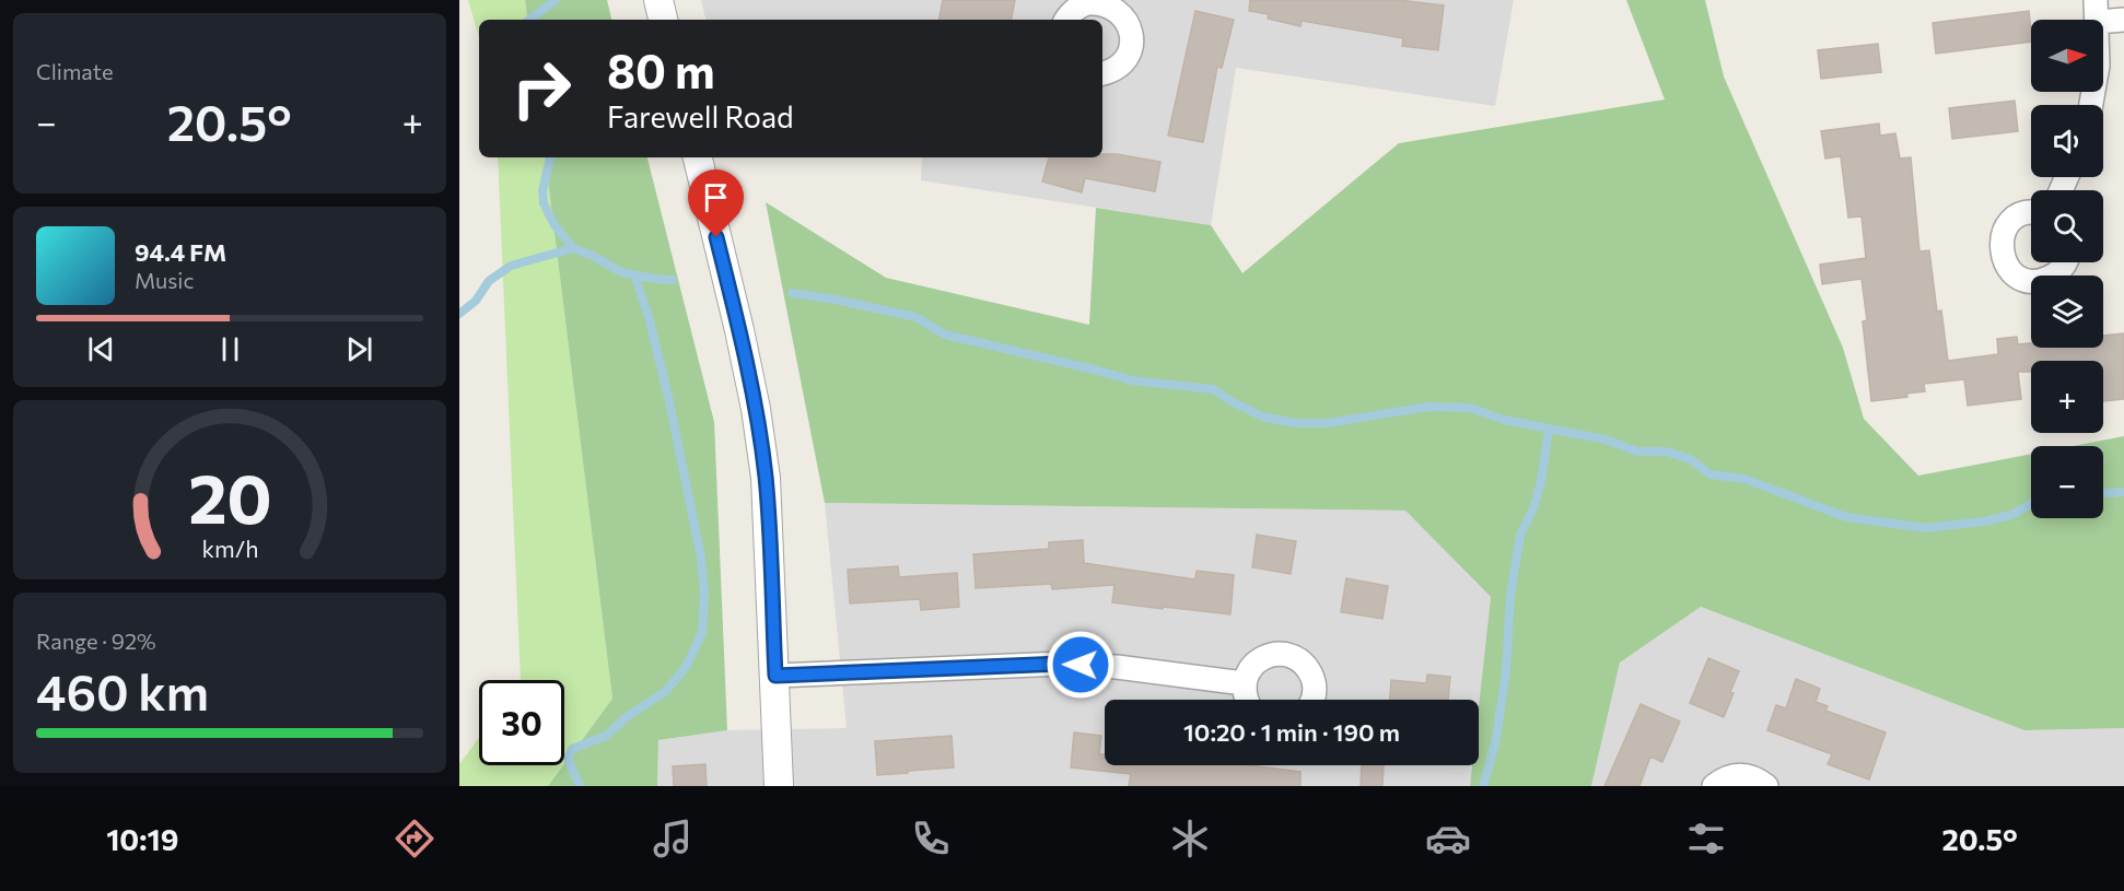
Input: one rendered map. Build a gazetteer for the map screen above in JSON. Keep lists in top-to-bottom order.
{
  "north": "right",
  "page": {
    "tile": [
      "Climate",
      ["Range · 92%", "460 km"]
    ],
    "map_buttons": ["+", "−"],
    "turn": ["80 m", "Farewell Road"],
    "heat": ["−", "20.5°", "+"],
    "song": ["94.4 FM", "Music"],
    "limit": "30",
    "trip": "10:20 · 1 min · 190 m",
    "tabs": ["10:19", "20.5°"],
    "gauge": ["20", "km/h"]
  }
}
